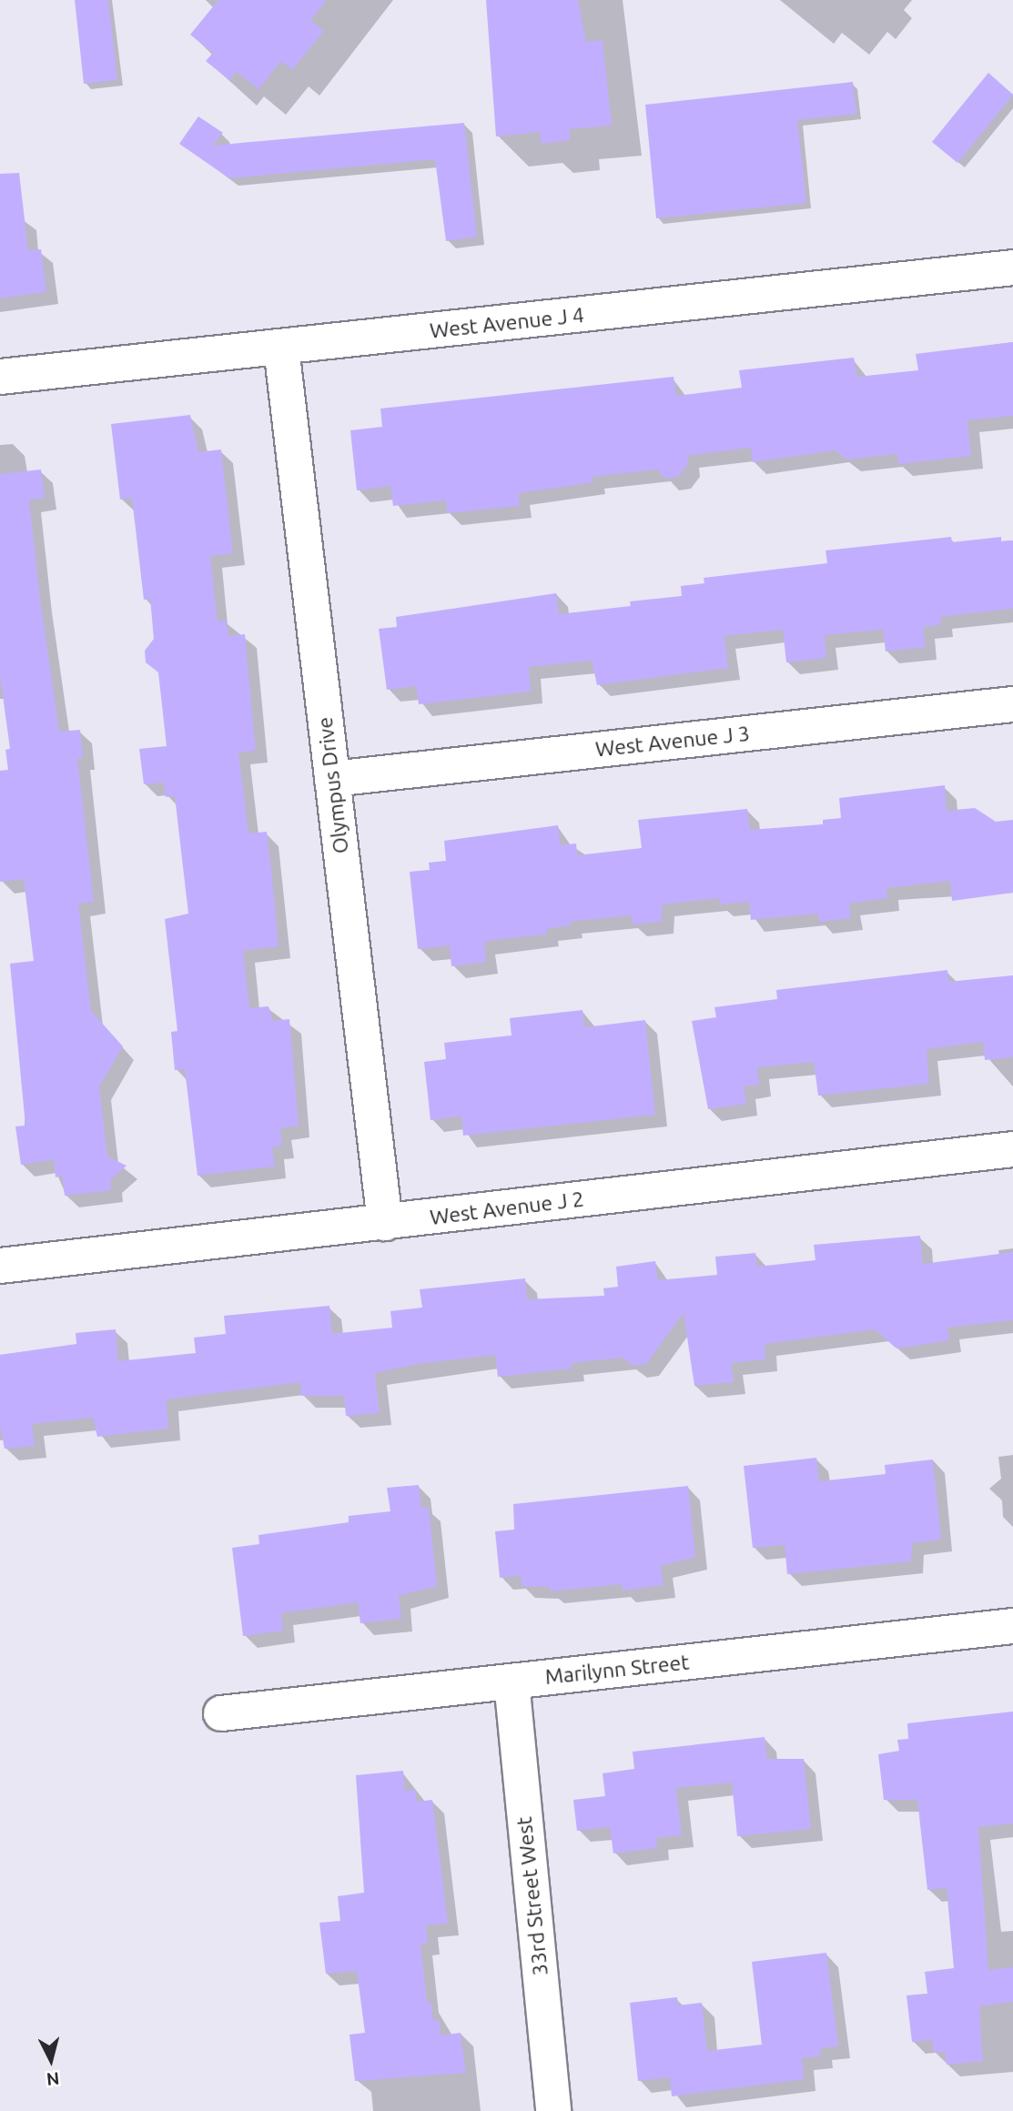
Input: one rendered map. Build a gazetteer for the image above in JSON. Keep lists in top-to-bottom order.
{
  "streets": {
    "street": [
      "West Avenue J 4",
      "West Avenue J 3",
      "Olympus Drive",
      "West Avenue J 2",
      "Marilynn Street",
      "33rd Street West"
    ]
  },
  "crossings": [
    ["West Avenue J 4", "Olympus Drive"],
    ["West Avenue J 3", "Olympus Drive"],
    ["Olympus Drive", "West Avenue J 2"],
    ["Marilynn Street", "33rd Street West"]
  ],
  "north": "bottom"
}
